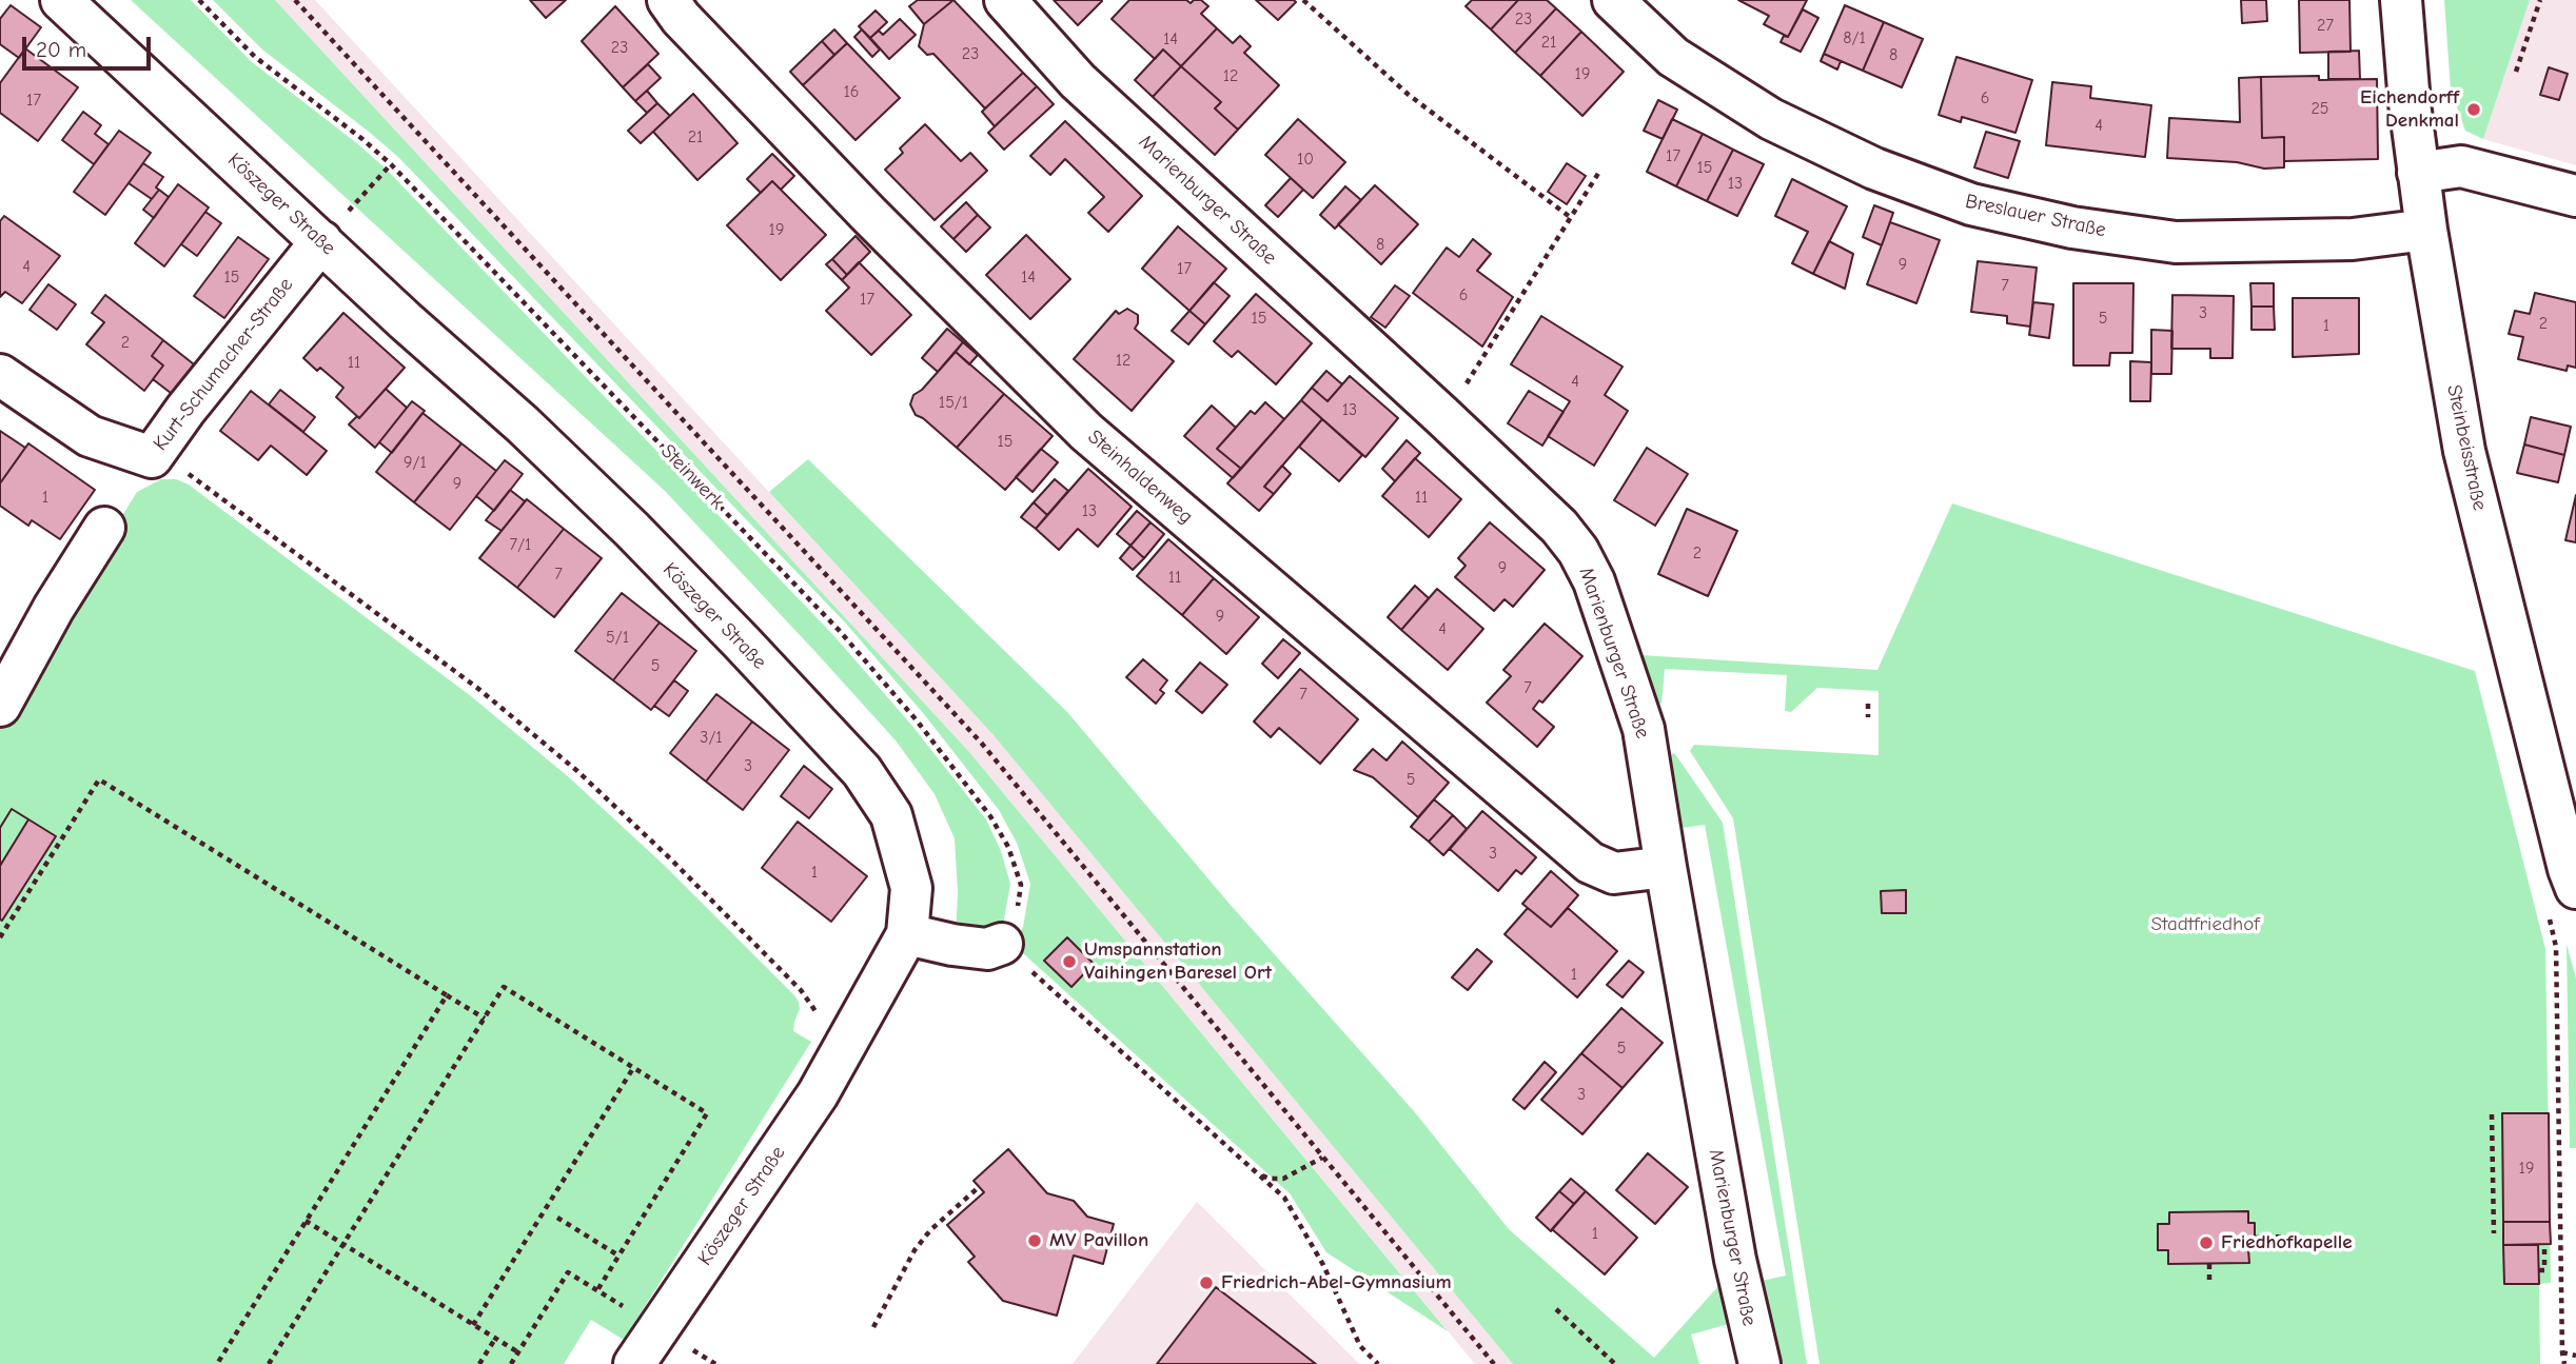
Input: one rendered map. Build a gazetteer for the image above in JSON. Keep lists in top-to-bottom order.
{
  "streets": {
    "street": [
      "Marienburger Straße",
      "Köszeger Straße",
      "Breslauer Straße",
      "Kurt-Schumacher-Straße",
      "Steinbeisstraße",
      "Steinhaldenweg"
    ],
    "path": ["Steinwerk"]
  },
  "crossings": [
    ["Marienburger Straße", "Steinhaldenweg"],
    ["Köszeger Straße", "Kurt-Schumacher-Straße"],
    ["Breslauer Straße", "Steinbeisstraße"]
  ],
  "parks": ["Stadtfriedhof"],
  "places": [
    "Eichendorff Denkmal",
    "Umspannstation Vaihingen Baresel Ort",
    "MV Pavillon",
    "Friedhofkapelle",
    "Friedrich-Abel-Gymnasium"
  ],
  "house_numbers": [
    "23",
    "27",
    "8/1",
    "14",
    "21",
    "23",
    "23",
    "8",
    "19",
    "12",
    "16",
    "6",
    "17",
    "25",
    "4",
    "21",
    "17",
    "10",
    "15",
    "13",
    "19",
    "8",
    "9",
    "4",
    "17",
    "15",
    "14",
    "7",
    "6",
    "17",
    "3",
    "15",
    "5",
    "2",
    "1",
    "2",
    "12",
    "11",
    "4",
    "15/1",
    "13",
    "15",
    "9/1",
    "9",
    "1",
    "11",
    "13",
    "7/1",
    "2",
    "9",
    "7",
    "11",
    "9",
    "4",
    "5/1",
    "5",
    "7",
    "7",
    "3/1",
    "3",
    "5",
    "3",
    "1",
    "1",
    "5",
    "3",
    "19",
    "1"
  ],
  "scale_bar": "20 m"
}
